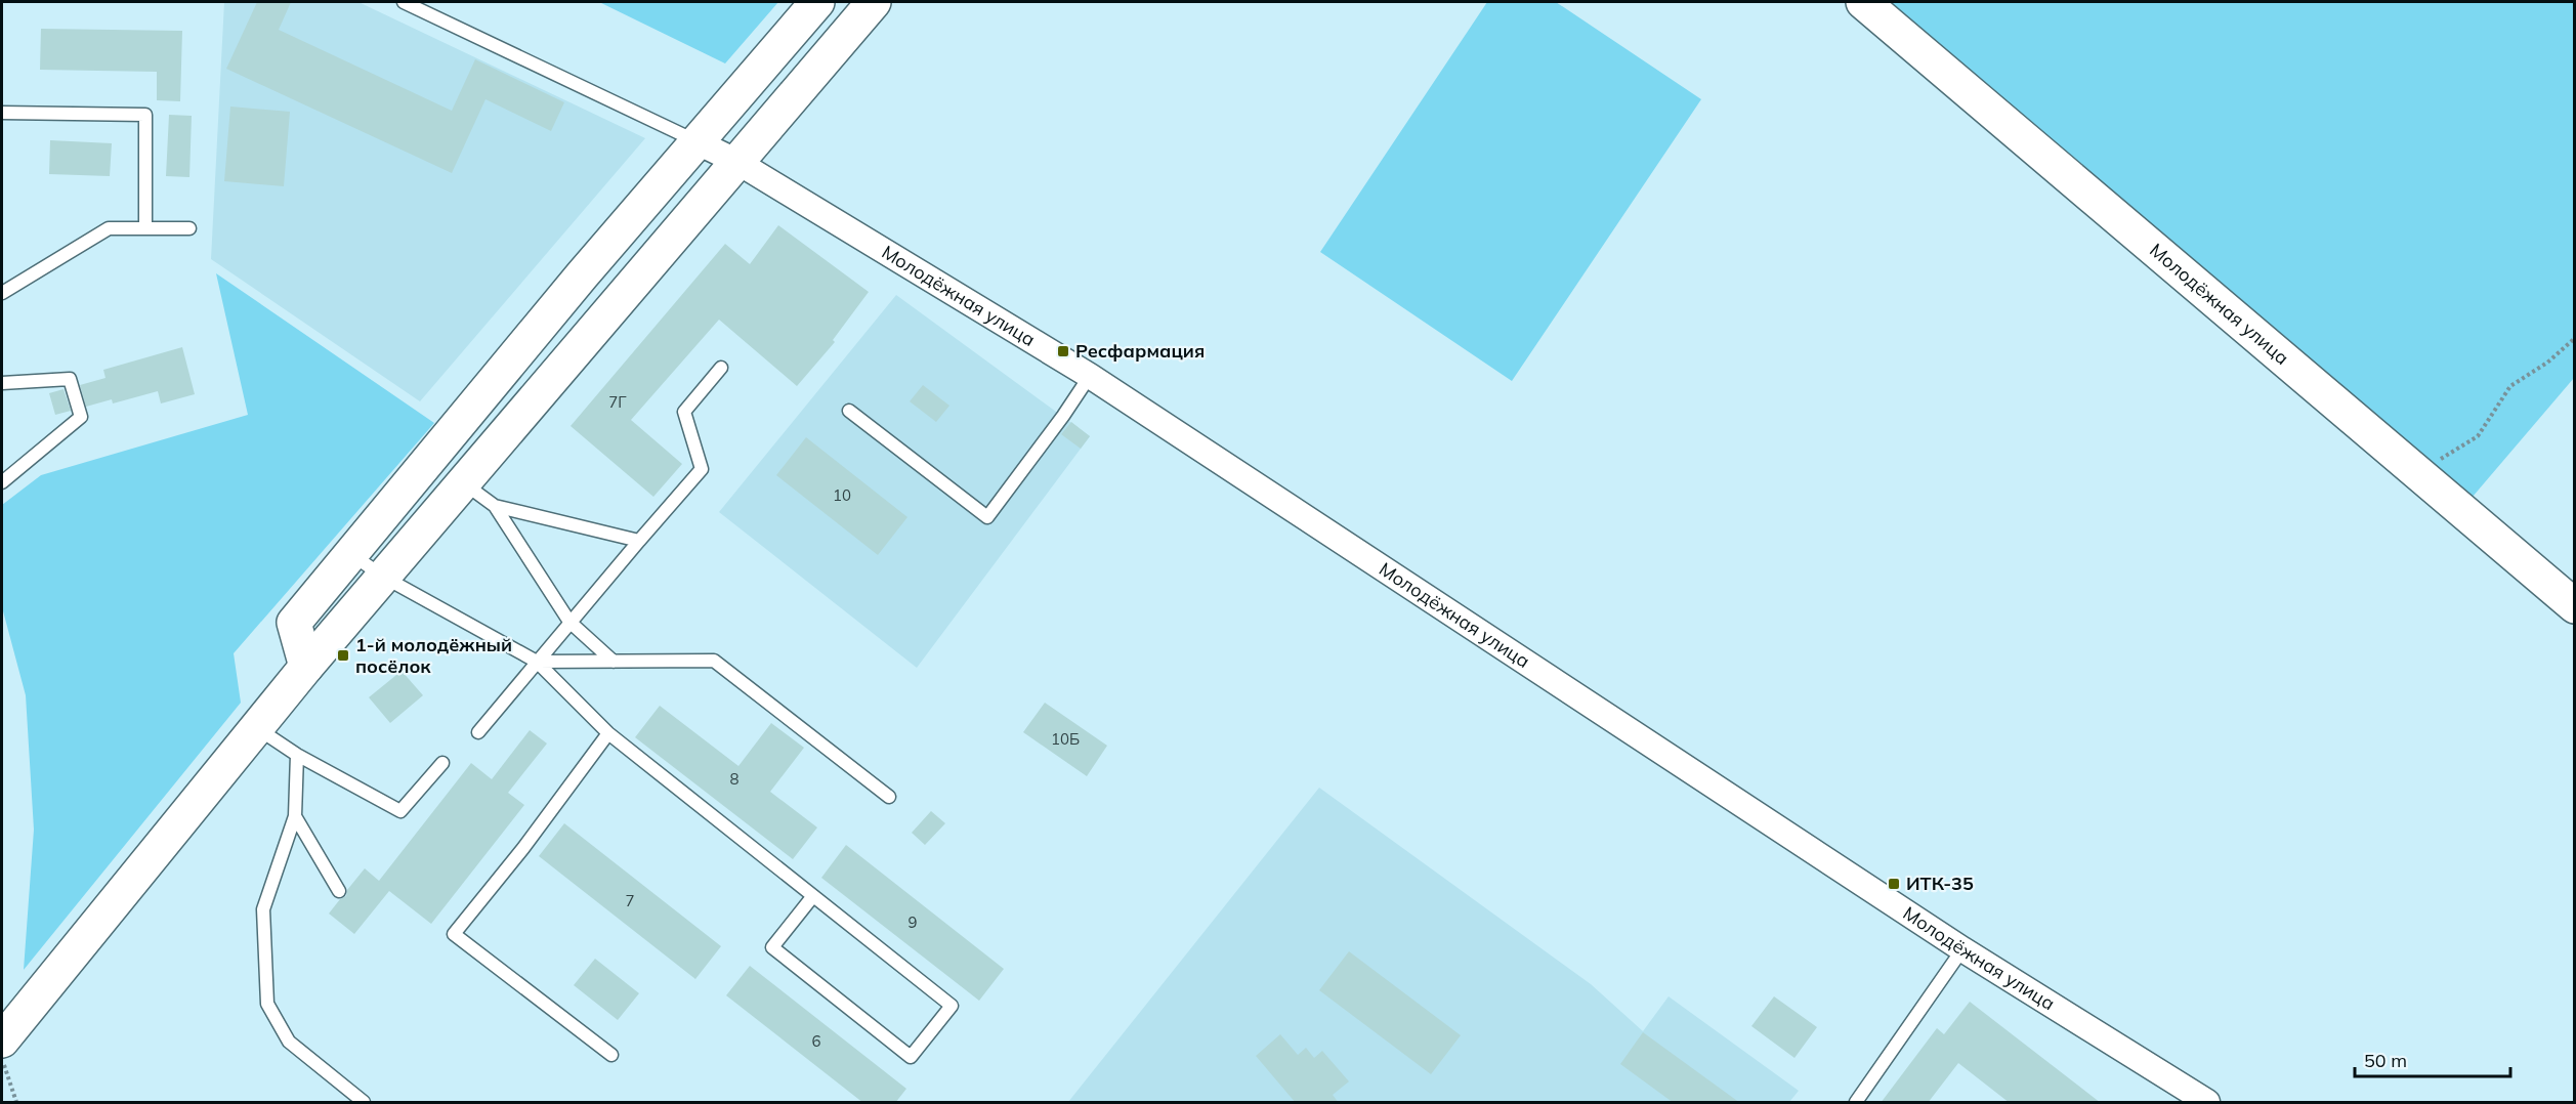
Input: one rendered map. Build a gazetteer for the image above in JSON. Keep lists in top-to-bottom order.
{
  "streets": {
    "street": ["Молодёжная улица"]
  },
  "places": {
    "transit": ["Ресфармация", "1-й молодёжный посёлок", "ИТК-35"]
  },
  "house_numbers": [
    "7Г",
    "10",
    "10Б",
    "8",
    "7",
    "9",
    "6"
  ],
  "scale_bar": "50 m"
}
